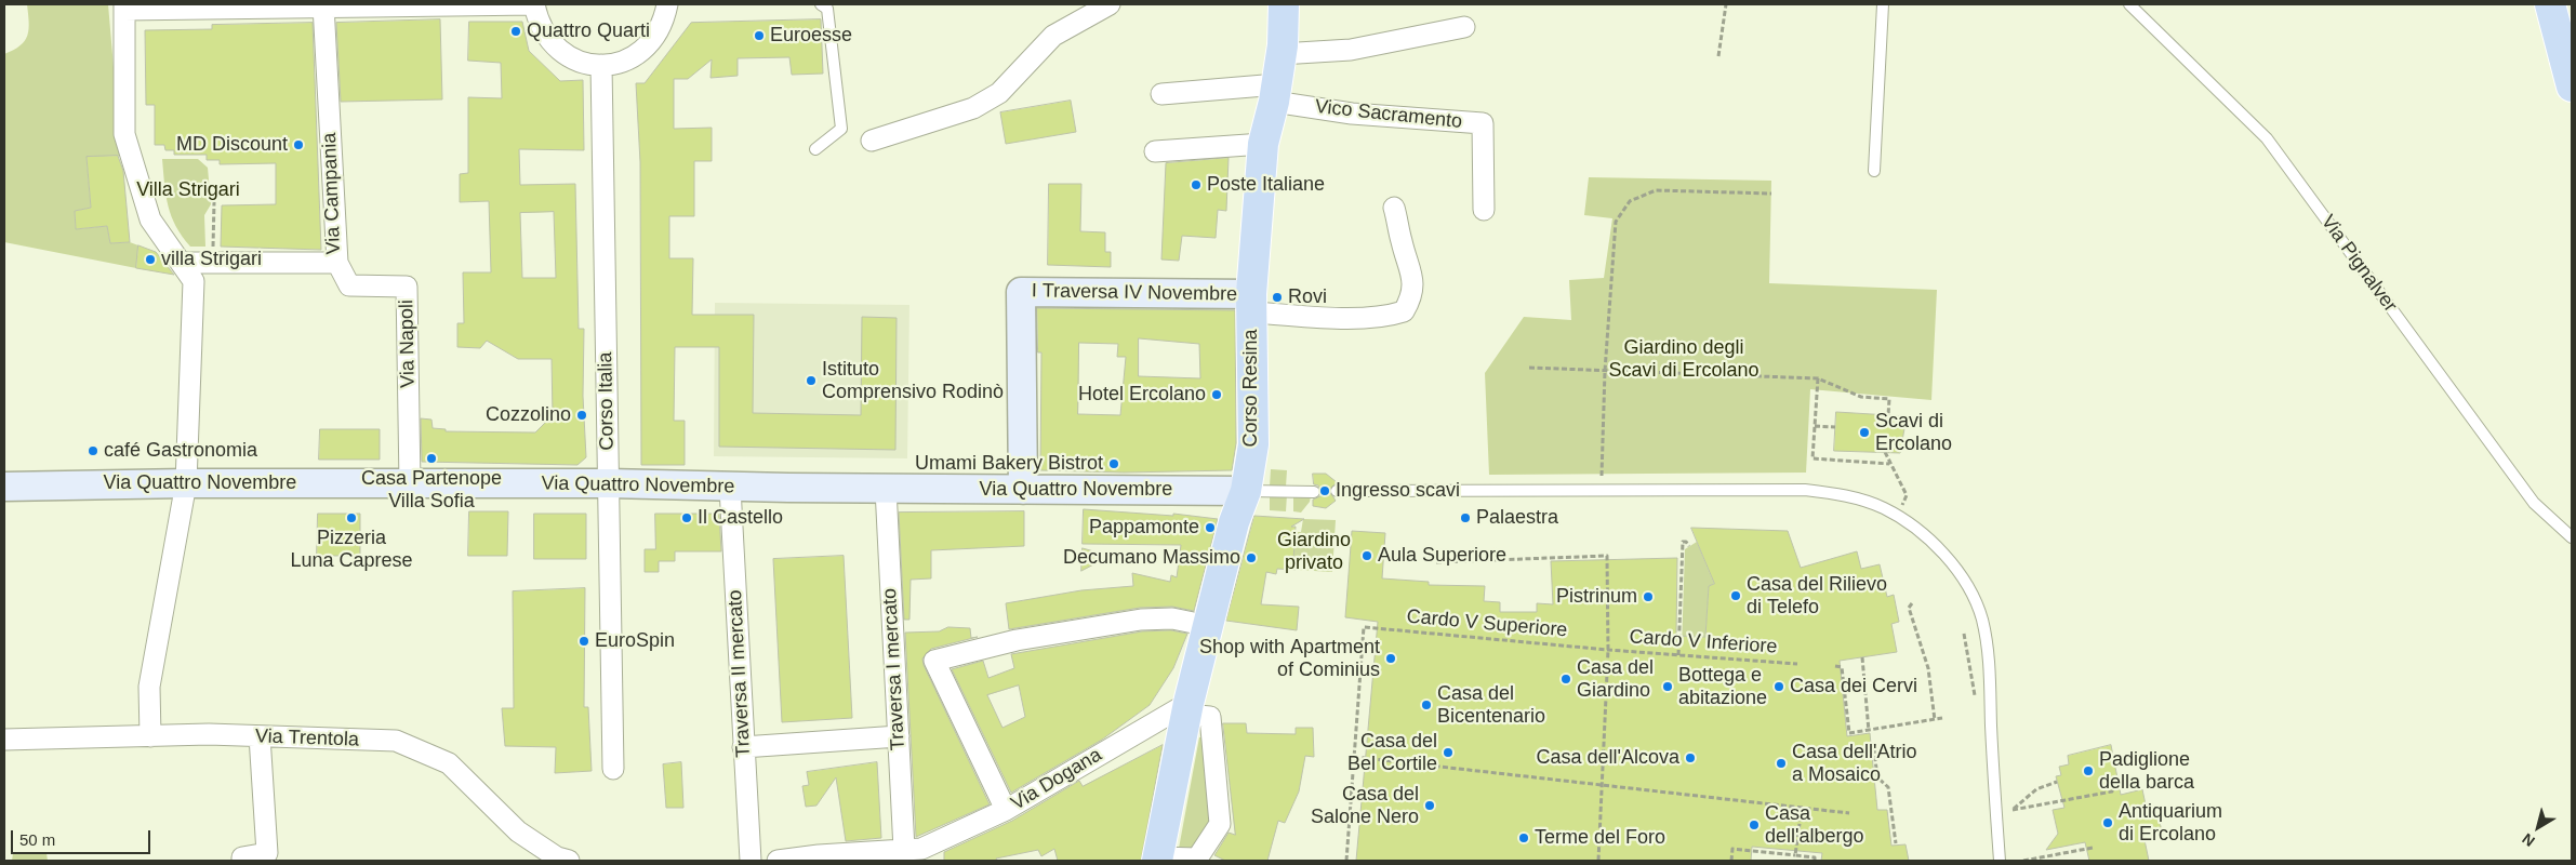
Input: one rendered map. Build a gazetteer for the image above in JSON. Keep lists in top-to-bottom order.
{
  "streets": {
    "main road": ["Corso Resina"],
    "street": [
      "Vico Sacramento",
      "Via Campania",
      "I Traversa IV Novembre",
      "Via Napoli",
      "Corso Italia",
      "Via Quattro Novembre",
      "Traversa I mercato",
      "Traversa II mercato",
      "Via Trentola",
      "Via Dogana"
    ],
    "lane": ["Via Pignalver"],
    "path": ["Cardo V Superiore", "Cardo V Inferiore"]
  },
  "crossings": [
    ["Vico Sacramento", "Corso Resina"],
    ["Via Campania", "Via Napoli"],
    ["I Traversa IV Novembre", "Corso Resina"],
    ["I Traversa IV Novembre", "Via Quattro Novembre"],
    ["Via Napoli", "Via Quattro Novembre"],
    ["Corso Resina", "Via Quattro Novembre"],
    ["Corso Resina", "Via Dogana"],
    ["Corso Italia", "Via Quattro Novembre"],
    ["Via Quattro Novembre", "Traversa I mercato"],
    ["Via Quattro Novembre", "Traversa II mercato"],
    ["Cardo V Superiore", "Cardo V Inferiore"],
    ["Traversa I mercato", "Via Dogana"]
  ],
  "parks": ["Villa Strigari", "Giardino degli Scavi di Ercolano", "Giardino privato"],
  "places": [
    "Quattro Quarti",
    "Euroesse",
    "MD Discount",
    "Poste Italiane",
    "villa Strigari",
    "Rovi",
    "Istituto Comprensivo Rodinò",
    "Hotel Ercolano",
    "Cozzolino",
    "Scavi di Ercolano",
    "café Gastronomia",
    "Casa Partenope Villa Sofia",
    "Umami Bakery Bistrot",
    "Ingresso scavi",
    "Pizzeria Luna Caprese",
    "Il Castello",
    "Palaestra",
    "Pappamonte",
    "Aula Superiore",
    "Decumano Massimo",
    "Casa del Rilievo di Telefo",
    "Pistrinum",
    "EuroSpin",
    "Shop with Apartment of Cominius",
    "Casa del Giardino",
    "Bottega e abitazione",
    "Casa dei Cervi",
    "Casa del Bicentenario",
    "Casa del Bel Cortile",
    "Casa dell'Alcova",
    "Casa dell'Atrio a Mosaico",
    "Padiglione della barca",
    "Casa del Salone Nero",
    "Antiquarium di Ercolano",
    "Casa dell'albergo",
    "Terme del Foro"
  ],
  "scale_bar": "50 m",
  "north": "bottom left"
}
